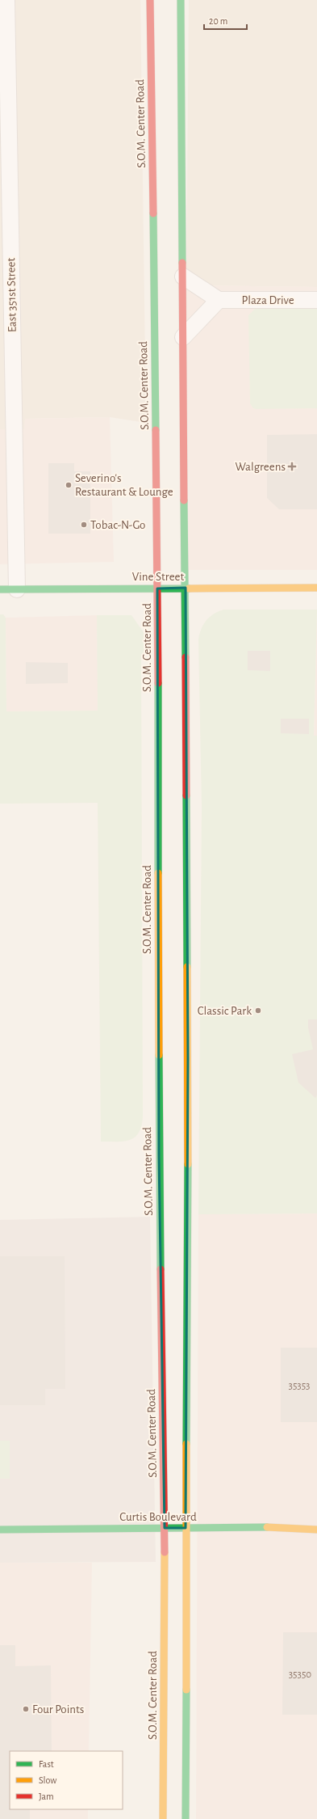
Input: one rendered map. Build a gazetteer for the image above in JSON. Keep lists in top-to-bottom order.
{
  "streets": {
    "main road": ["S.O.M. Center Road", "Vine Street", "Curtis Boulevard"],
    "street": ["East 351st Street", "Plaza Drive"]
  },
  "crossings": [
    ["S.O.M. Center Road", "Vine Street"],
    ["S.O.M. Center Road", "Curtis Boulevard"],
    ["East 351st Street", "Vine Street"]
  ],
  "places": {
    "health": ["Walgreens"],
    "other": [
      "Severino's Restaurant & Lounge",
      "Tobac-N-Go",
      "Classic Park",
      "Four Points"
    ]
  },
  "house_numbers": ["35353", "35350"],
  "legend": ["Fast", "Slow", "Jam"],
  "scale_bar": "20 m"
}
